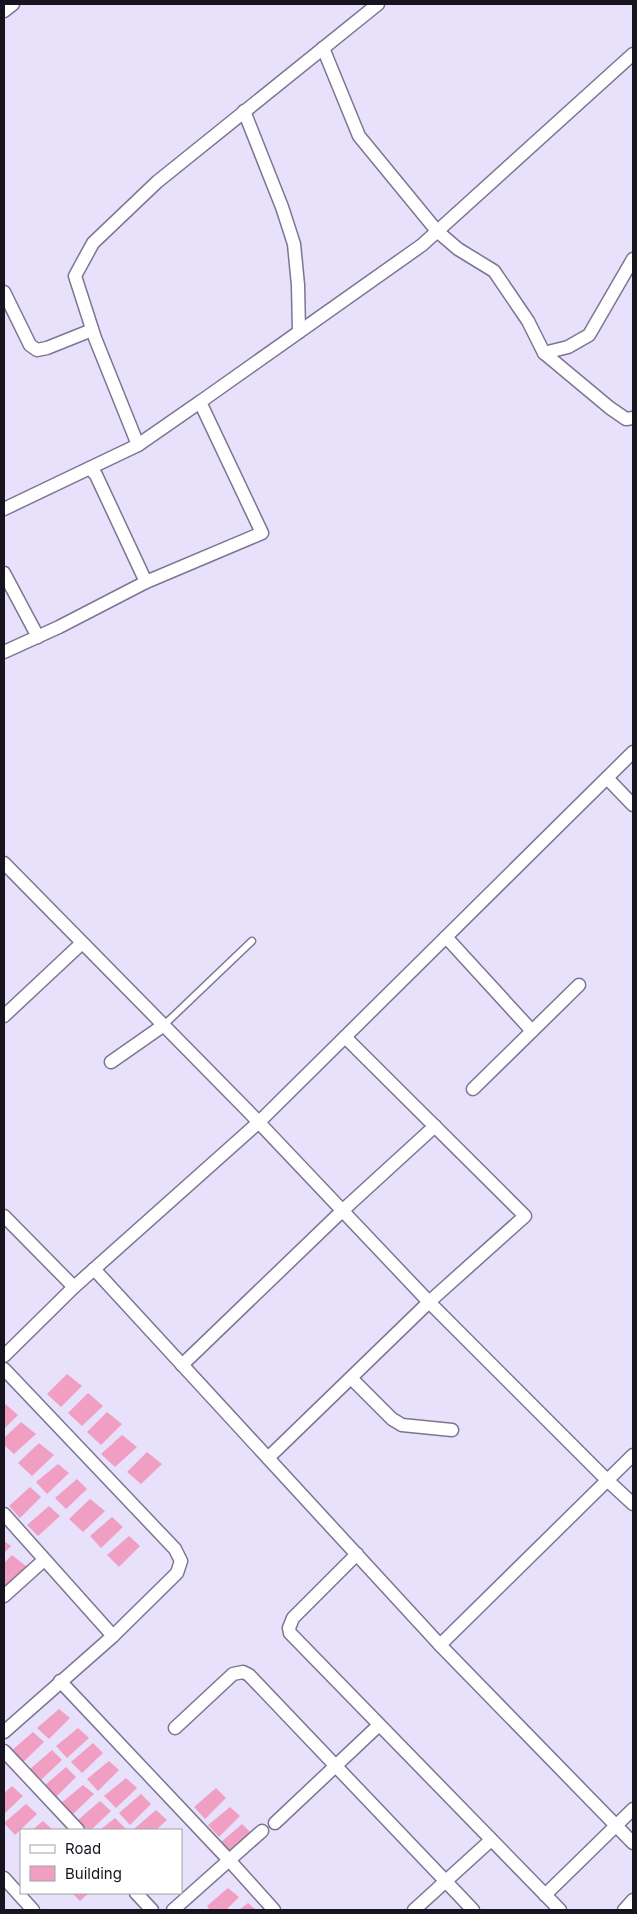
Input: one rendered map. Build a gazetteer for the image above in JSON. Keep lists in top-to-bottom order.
{
  "legend": ["Road", "Building"]
}
